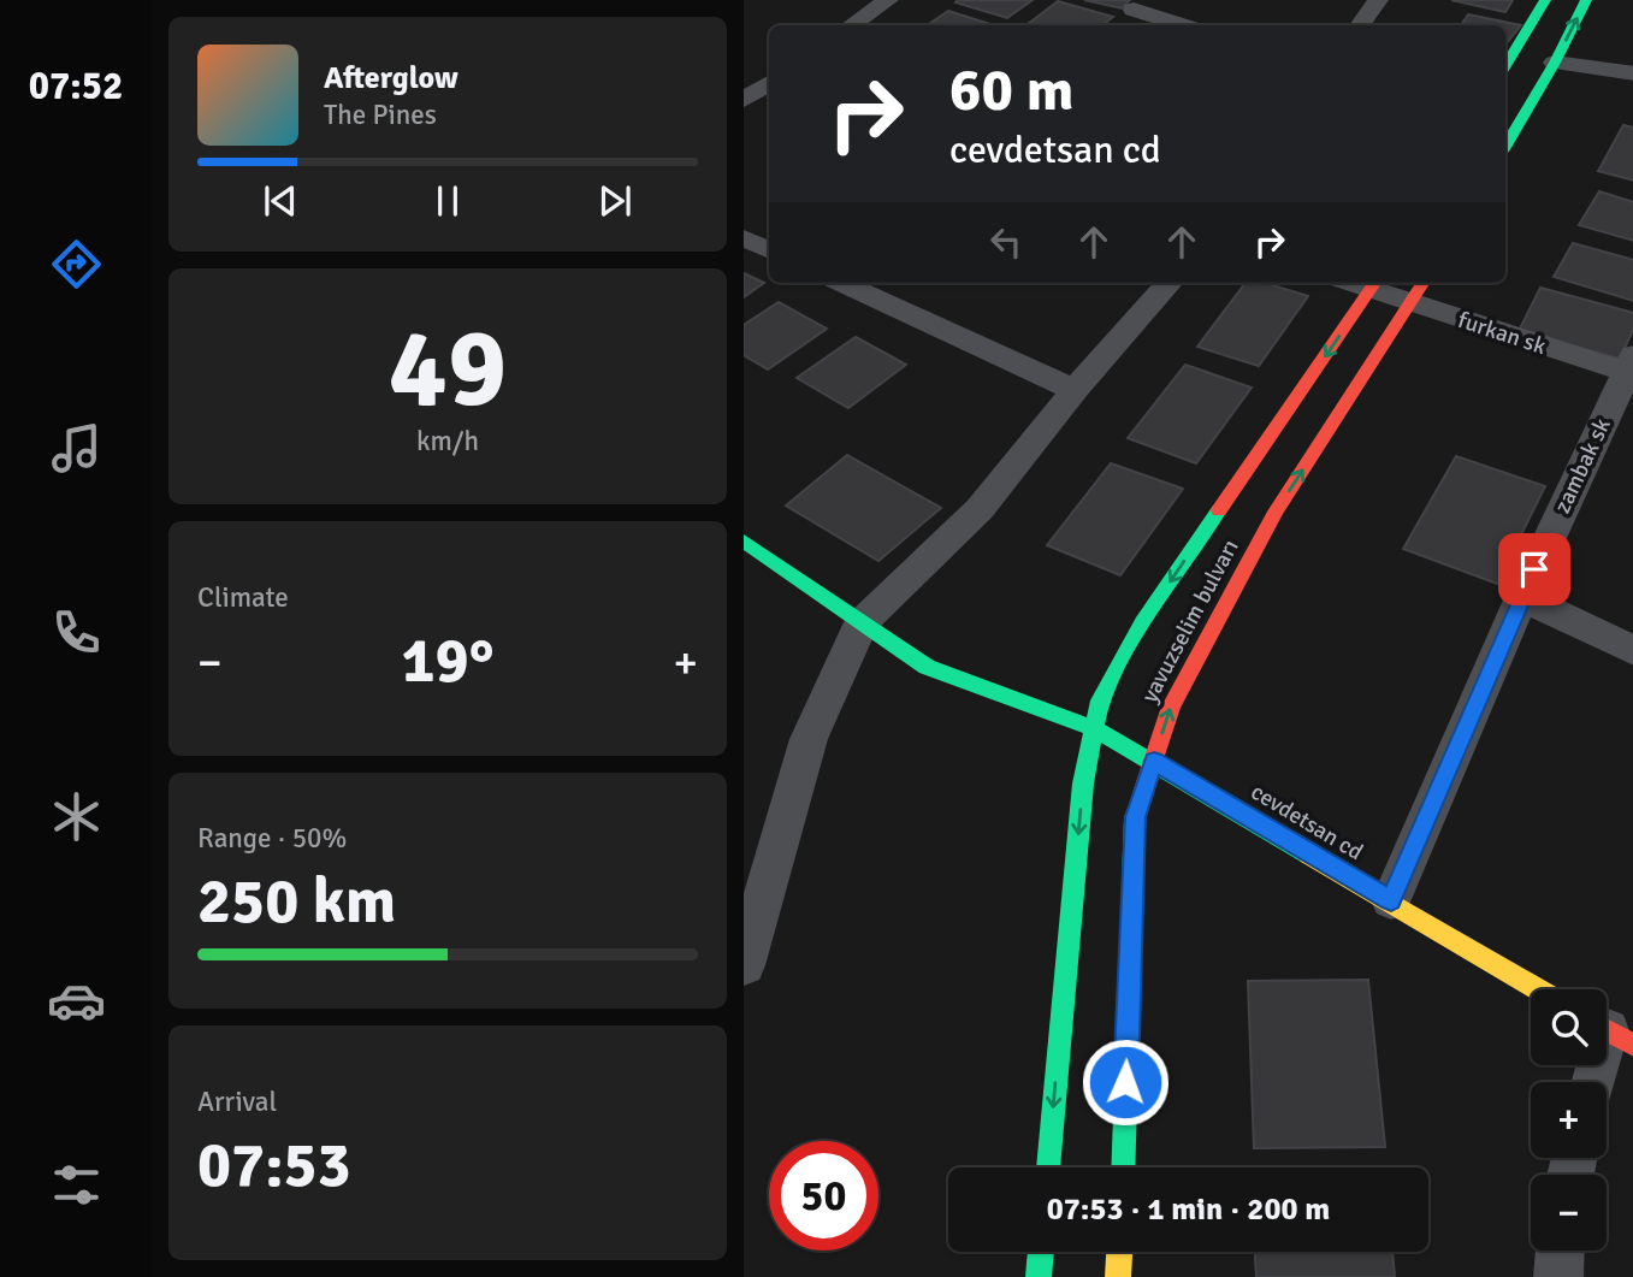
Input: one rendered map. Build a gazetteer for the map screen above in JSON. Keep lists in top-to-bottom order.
{
  "streets": {
    "main road": ["yavuzselim bulvarı", "cevdetsan cd"],
    "street": ["furkan sk", "zambak sk"]
  },
  "crossings": [
    ["furkan sk", "zambak sk"],
    ["furkan sk", "yavuzselim bulvarı"],
    ["zambak sk", "cevdetsan cd"],
    ["yavuzselim bulvarı", "cevdetsan cd"]
  ],
  "page": {
    "tabs": "07:52",
    "turn": ["60 m", "cevdetsan cd"],
    "song": ["Afterglow", "The Pines"],
    "tile": [
      ["49", "km/h"],
      "Climate",
      ["Range · 50%", "250 km"],
      ["Arrival", "07:53"]
    ],
    "heat": ["−", "19°", "+"],
    "map_buttons": ["+", "−"],
    "limit": "50",
    "trip": "07:53 · 1 min · 200 m"
  }
}
